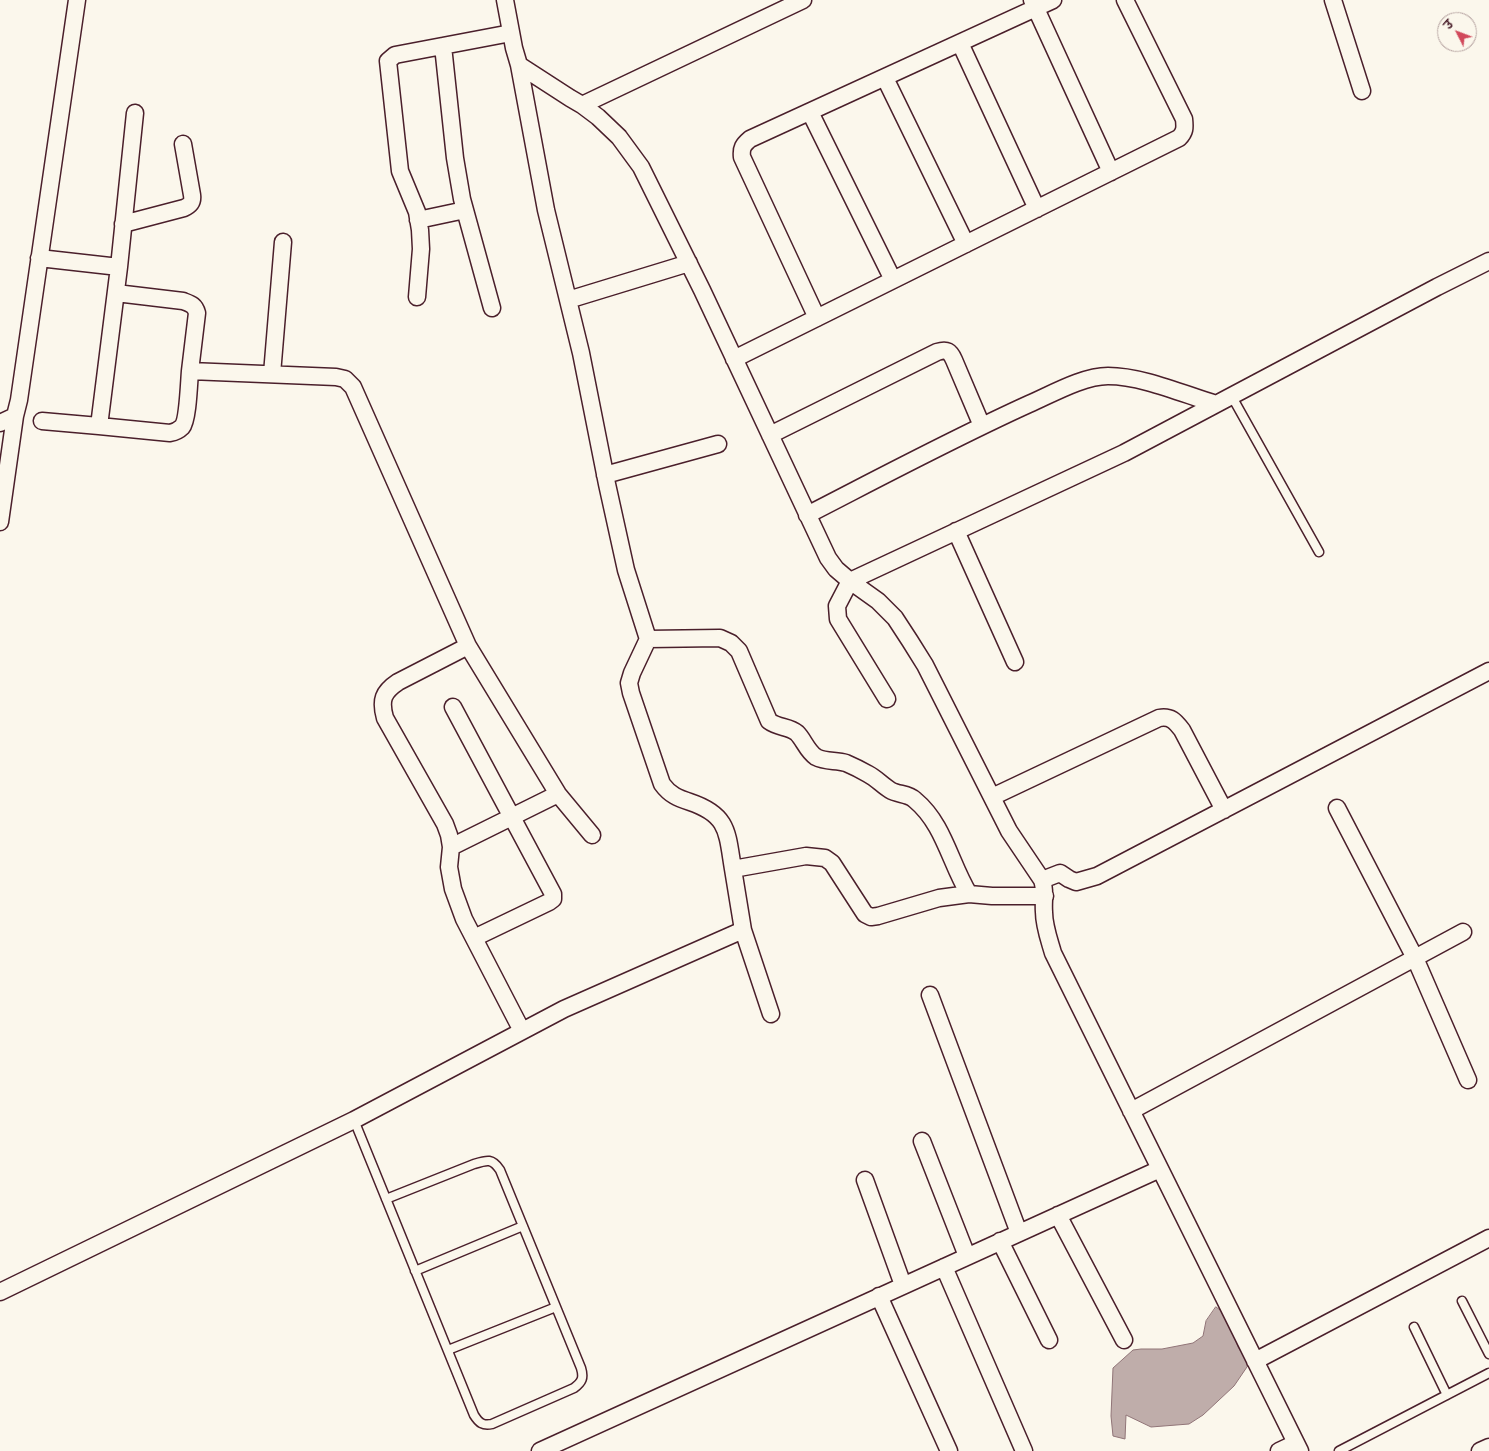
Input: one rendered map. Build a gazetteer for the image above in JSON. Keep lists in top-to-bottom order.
{
  "north": "top left"
}
